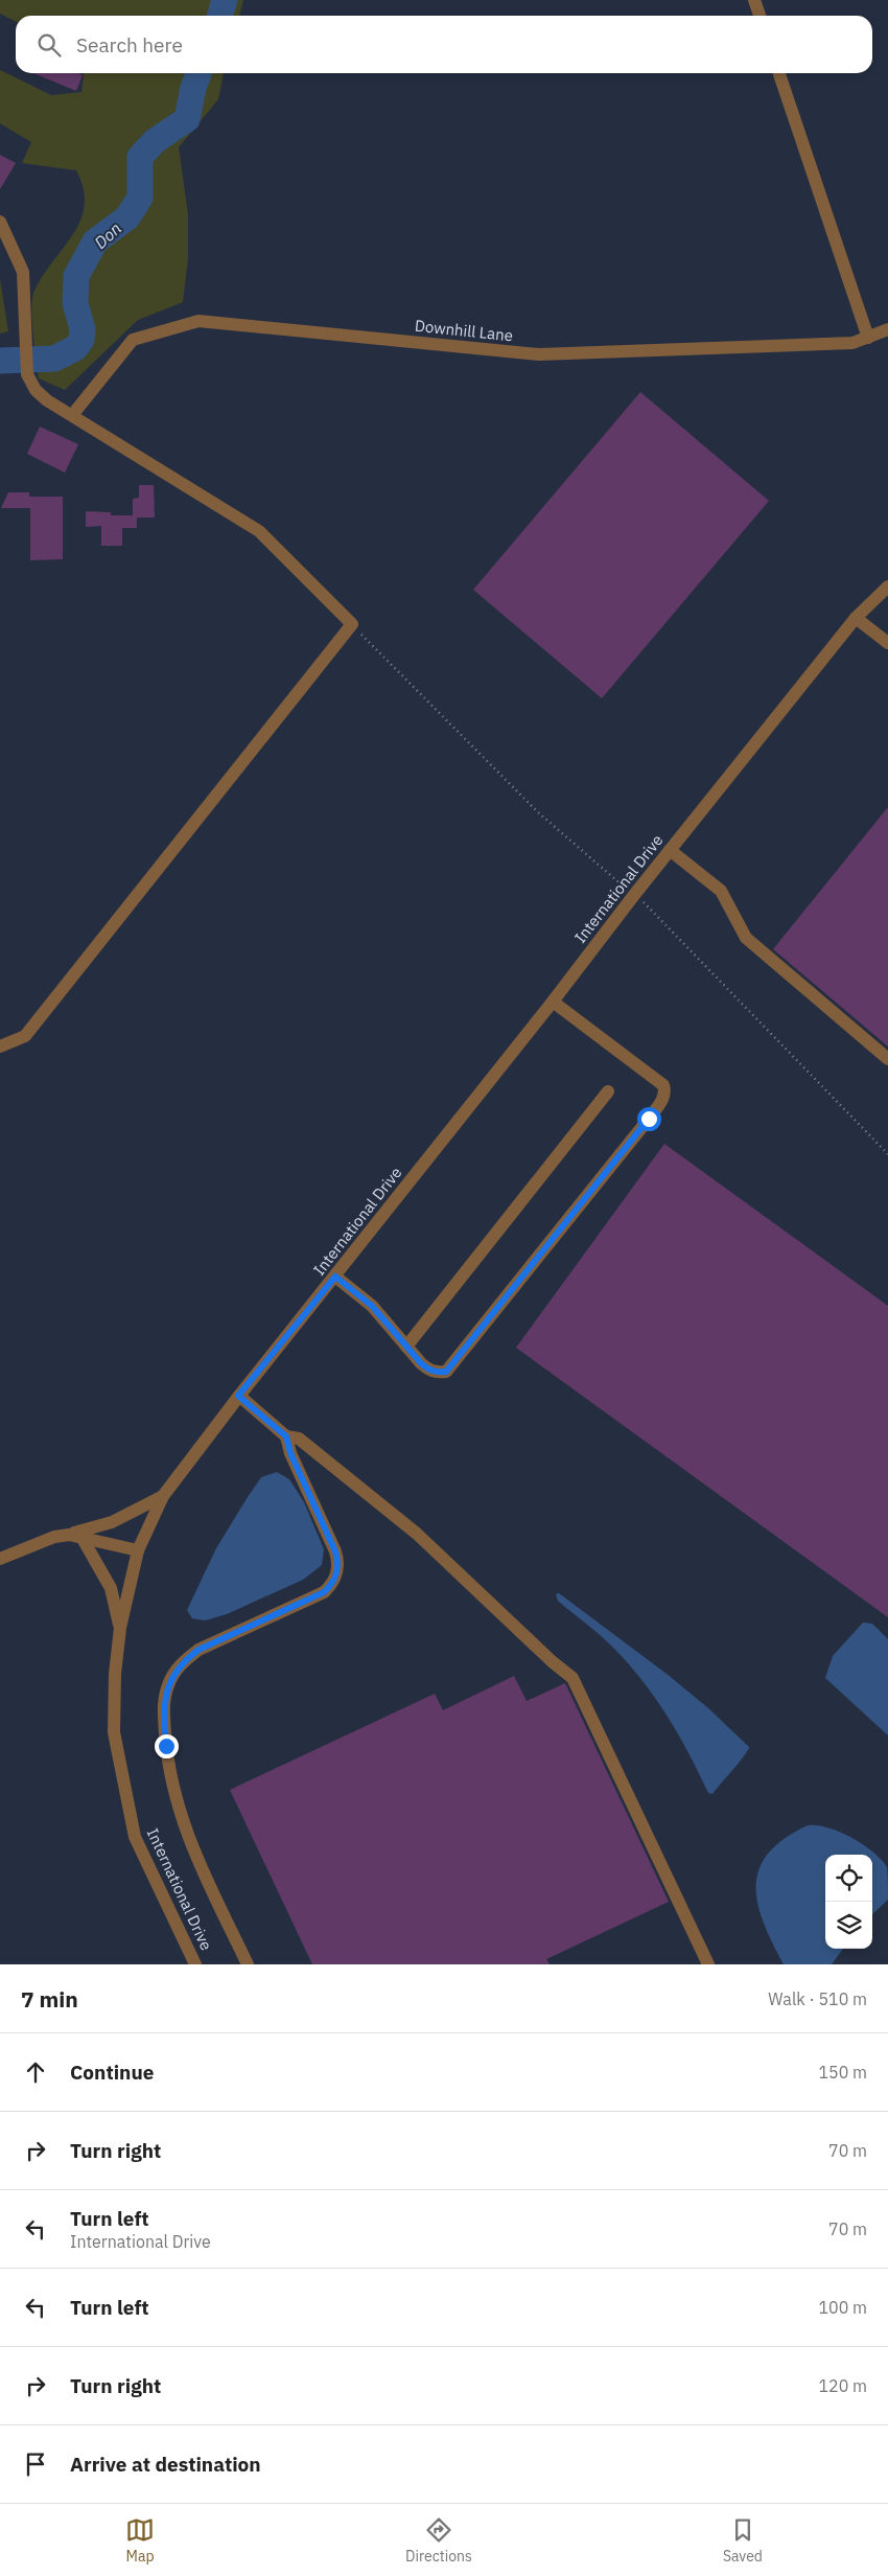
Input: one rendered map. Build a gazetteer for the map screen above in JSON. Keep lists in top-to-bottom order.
{
  "streets": {
    "street": ["Downhill Lane", "International Drive"]
  },
  "water": ["Don"],
  "page": {
    "search": "Search here",
    "heading": ["7 min", "Walk · 510 m"],
    "list": [
      ["Continue", "150 m"],
      ["Turn right", "70 m"],
      ["Turn left", "International Drive", "70 m"],
      ["Turn left", "100 m"],
      ["Turn right", "120 m"],
      "Arrive at destination"
    ],
    "nav": ["Map", "Directions", "Saved"]
  }
}
